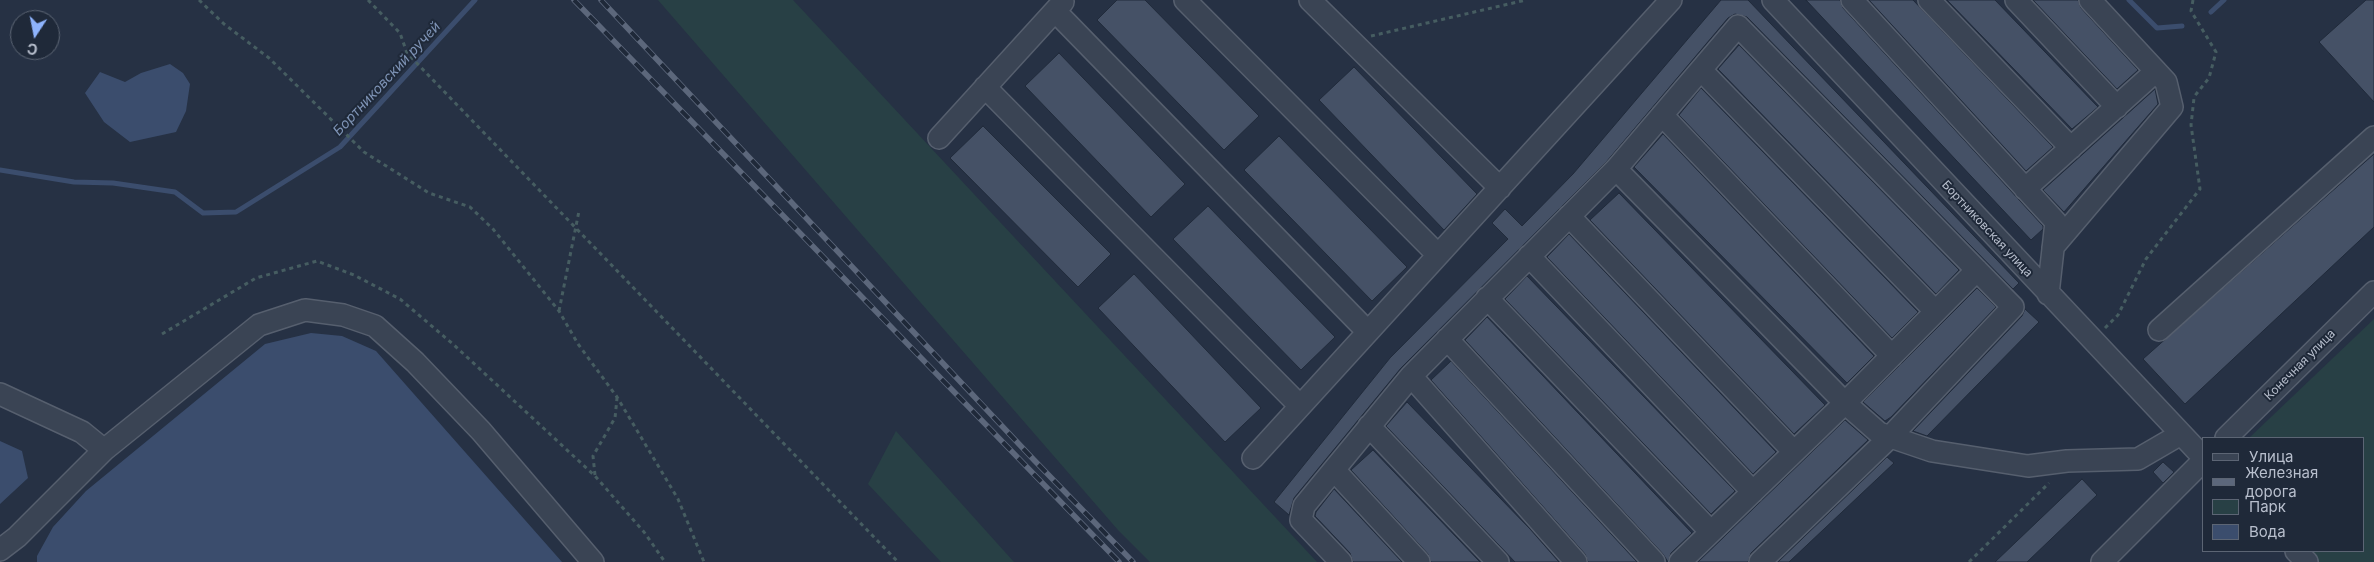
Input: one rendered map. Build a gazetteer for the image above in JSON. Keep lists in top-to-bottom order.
{
  "streets": {
    "street": ["Бортниковская улица", "Конечная улица"]
  },
  "water": ["Бортниковский ручей"],
  "legend": [
    "Улица",
    "Железная дорога",
    "Парк",
    "Вода"
  ],
  "north": "bottom"
}
